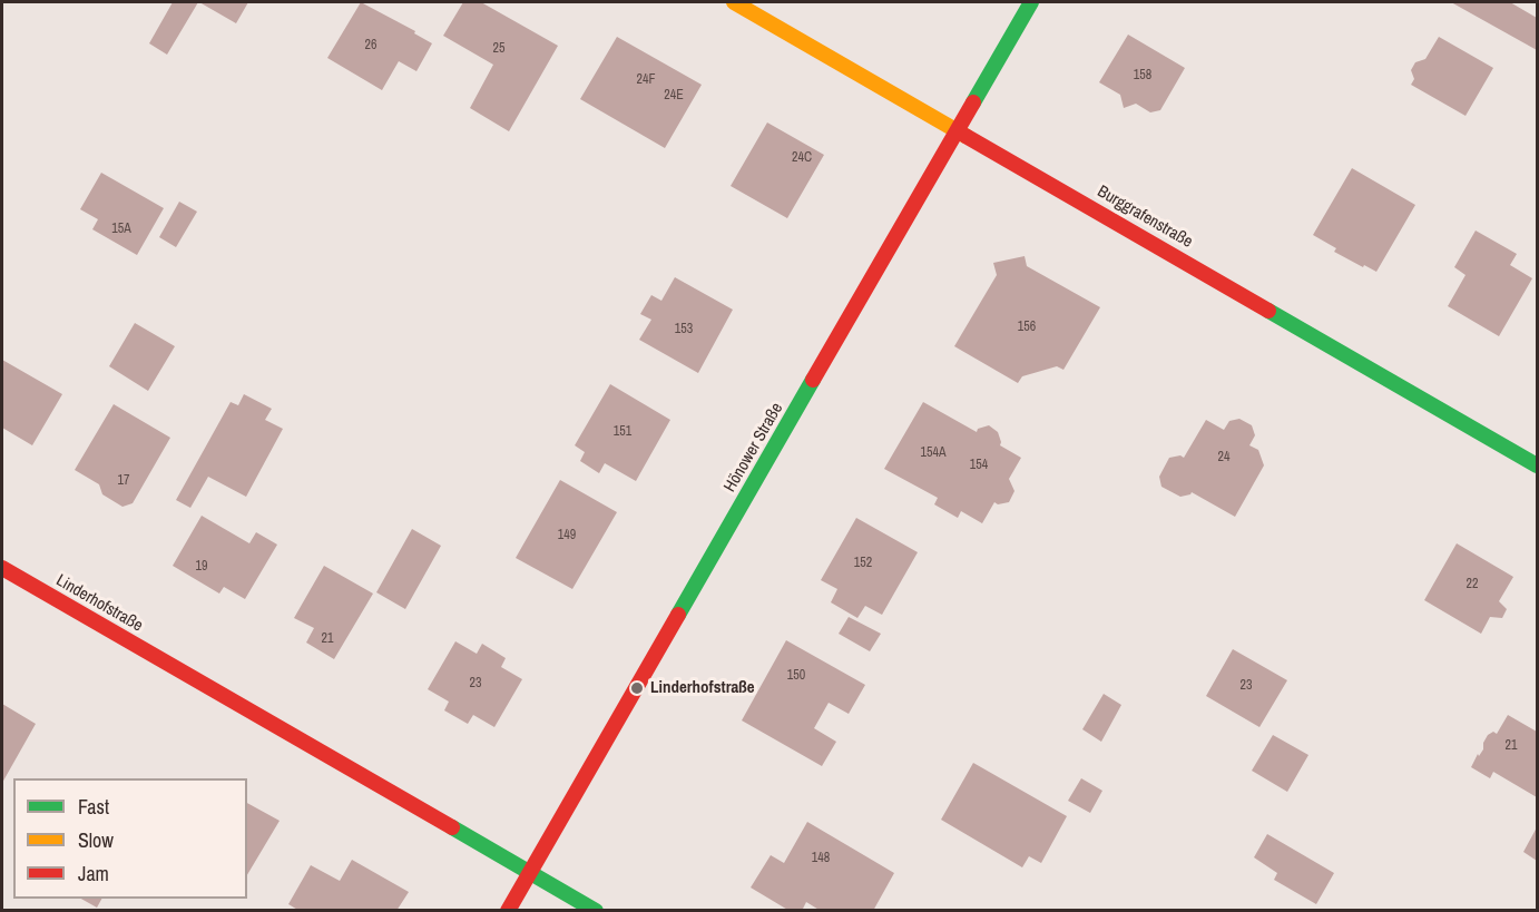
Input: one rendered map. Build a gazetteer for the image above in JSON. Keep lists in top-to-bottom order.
{
  "streets": {
    "street": ["Burggrafenstraße", "Hönower Straße", "Linderhofstraße"]
  },
  "crossings": [
    ["Burggrafenstraße", "Hönower Straße"],
    ["Hönower Straße", "Linderhofstraße"]
  ],
  "places": ["Linderhofstraße"],
  "house_numbers": [
    "26",
    "25",
    "158",
    "24F",
    "24E",
    "24C",
    "15A",
    "156",
    "153",
    "151",
    "154A",
    "24",
    "154",
    "17",
    "149",
    "152",
    "19",
    "22",
    "21",
    "150",
    "23",
    "23",
    "21",
    "148"
  ],
  "legend": ["Fast", "Slow", "Jam"]
}
